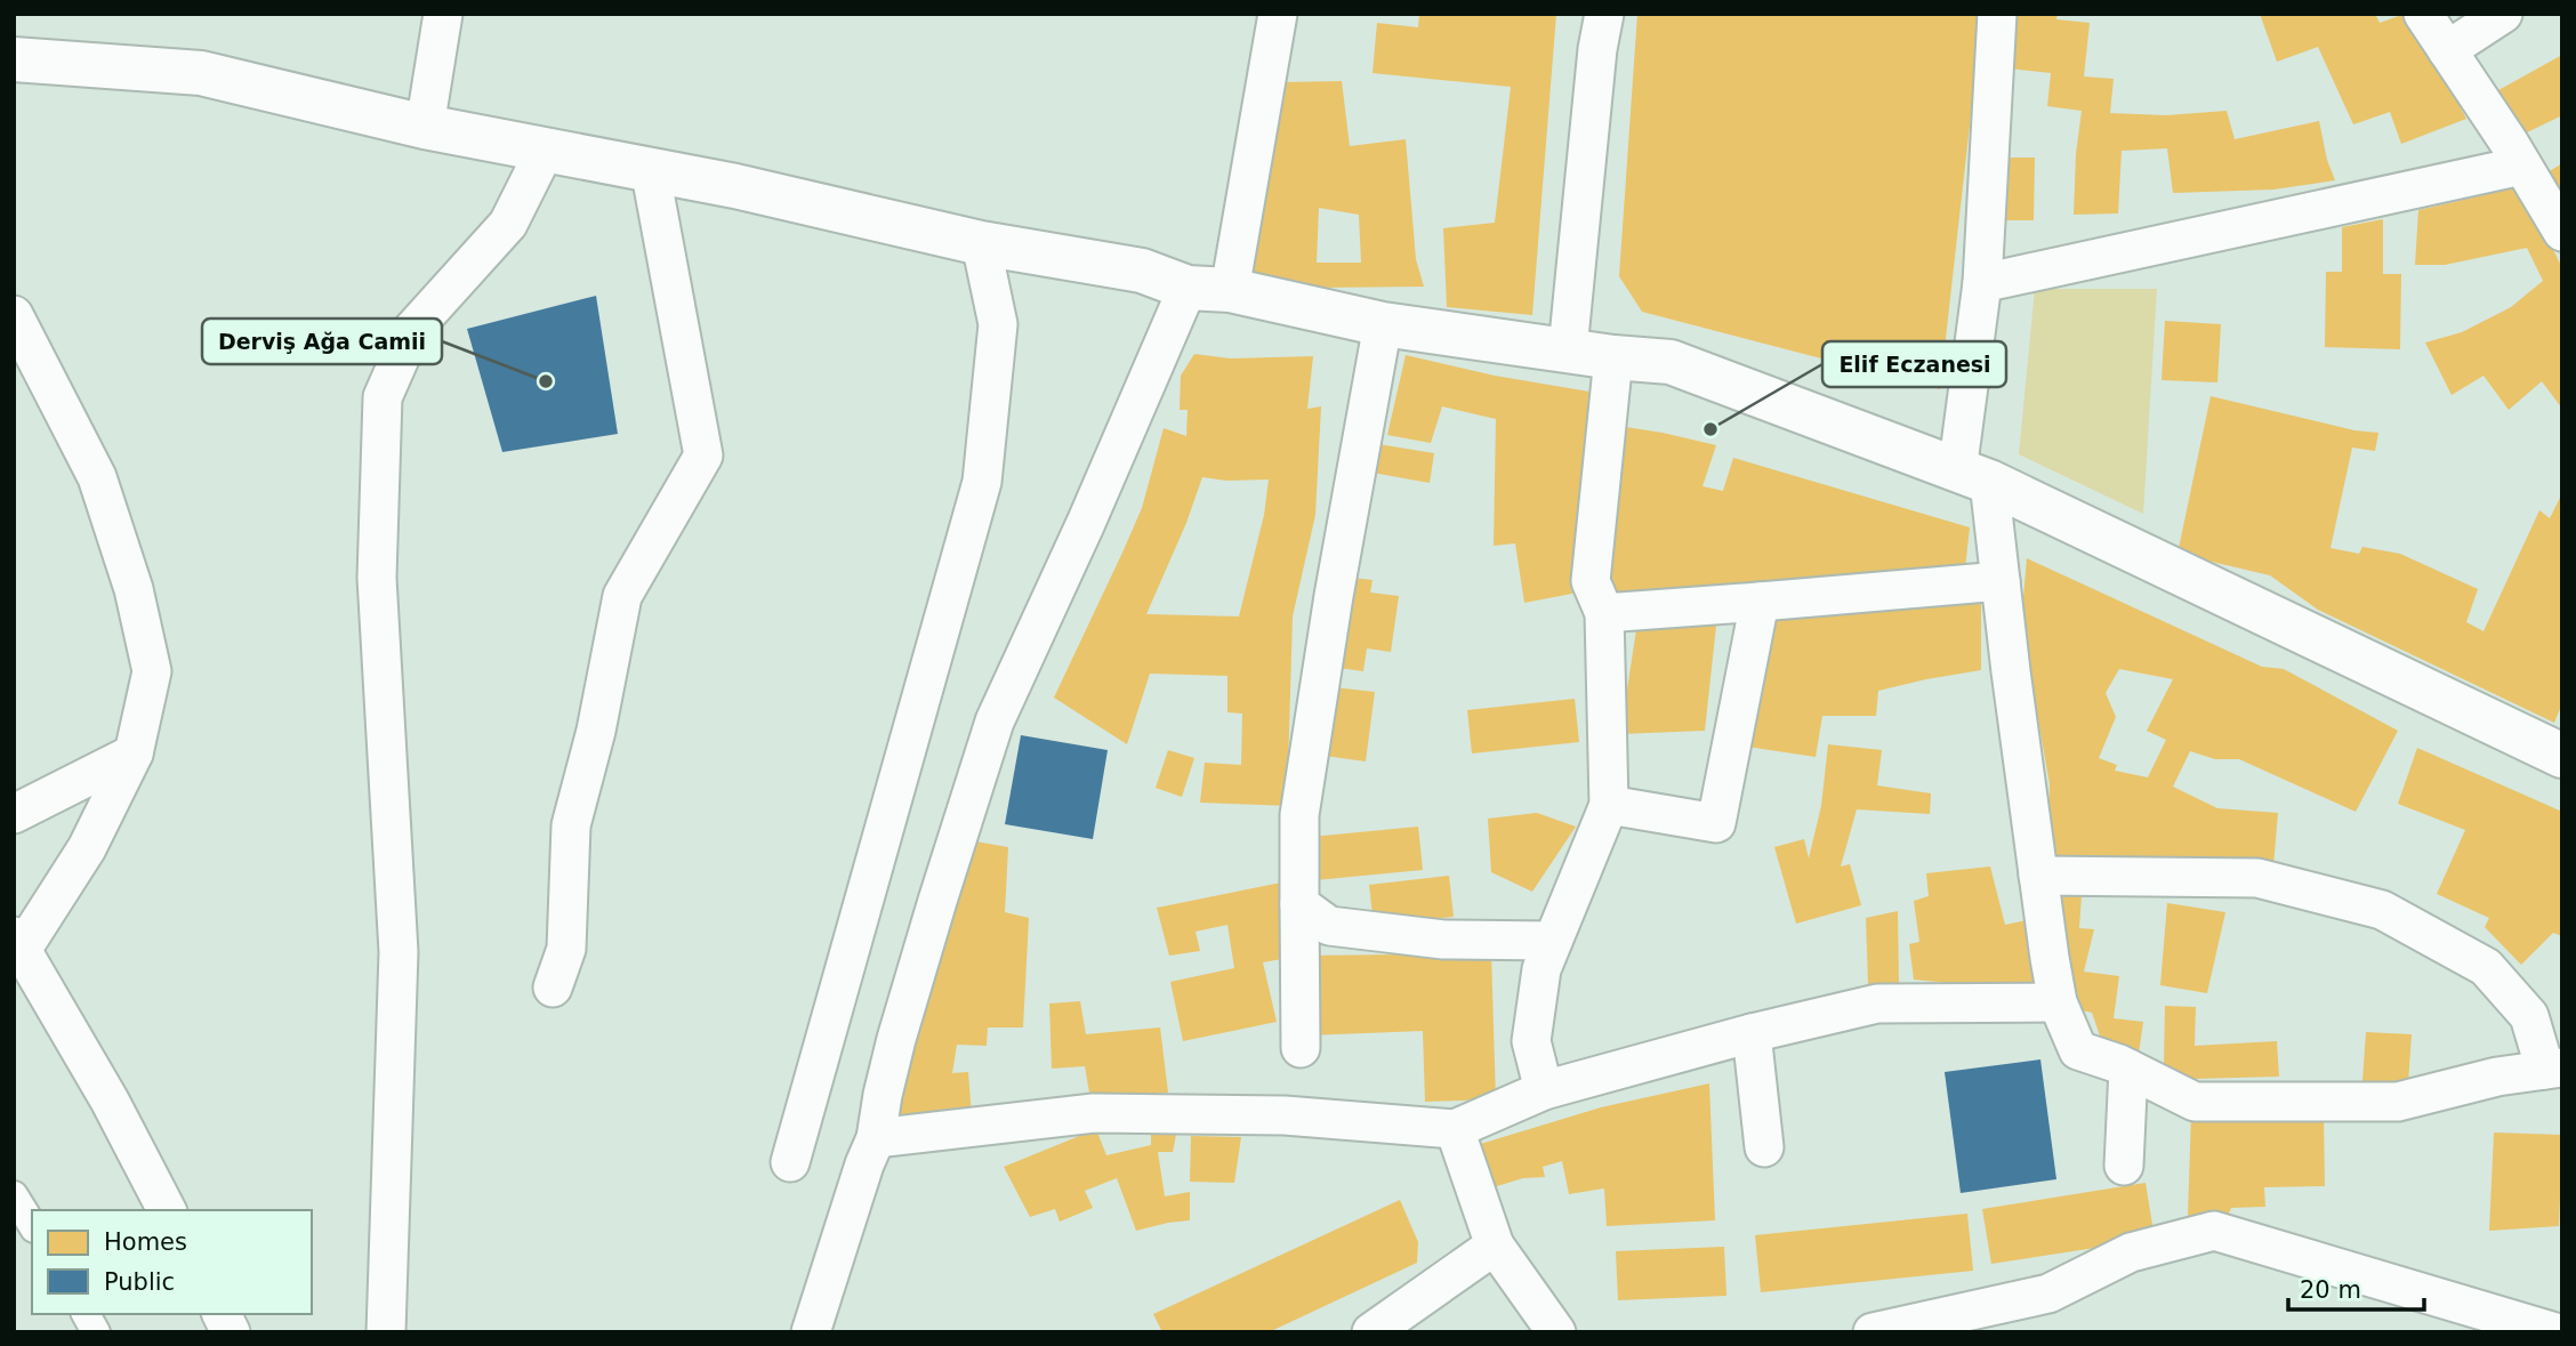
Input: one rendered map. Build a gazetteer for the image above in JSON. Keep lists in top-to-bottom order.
{
  "places": ["Derviş Ağa Camii", "Elif Eczanesi"],
  "legend": ["Homes", "Public"],
  "scale_bar": "20 m"
}
